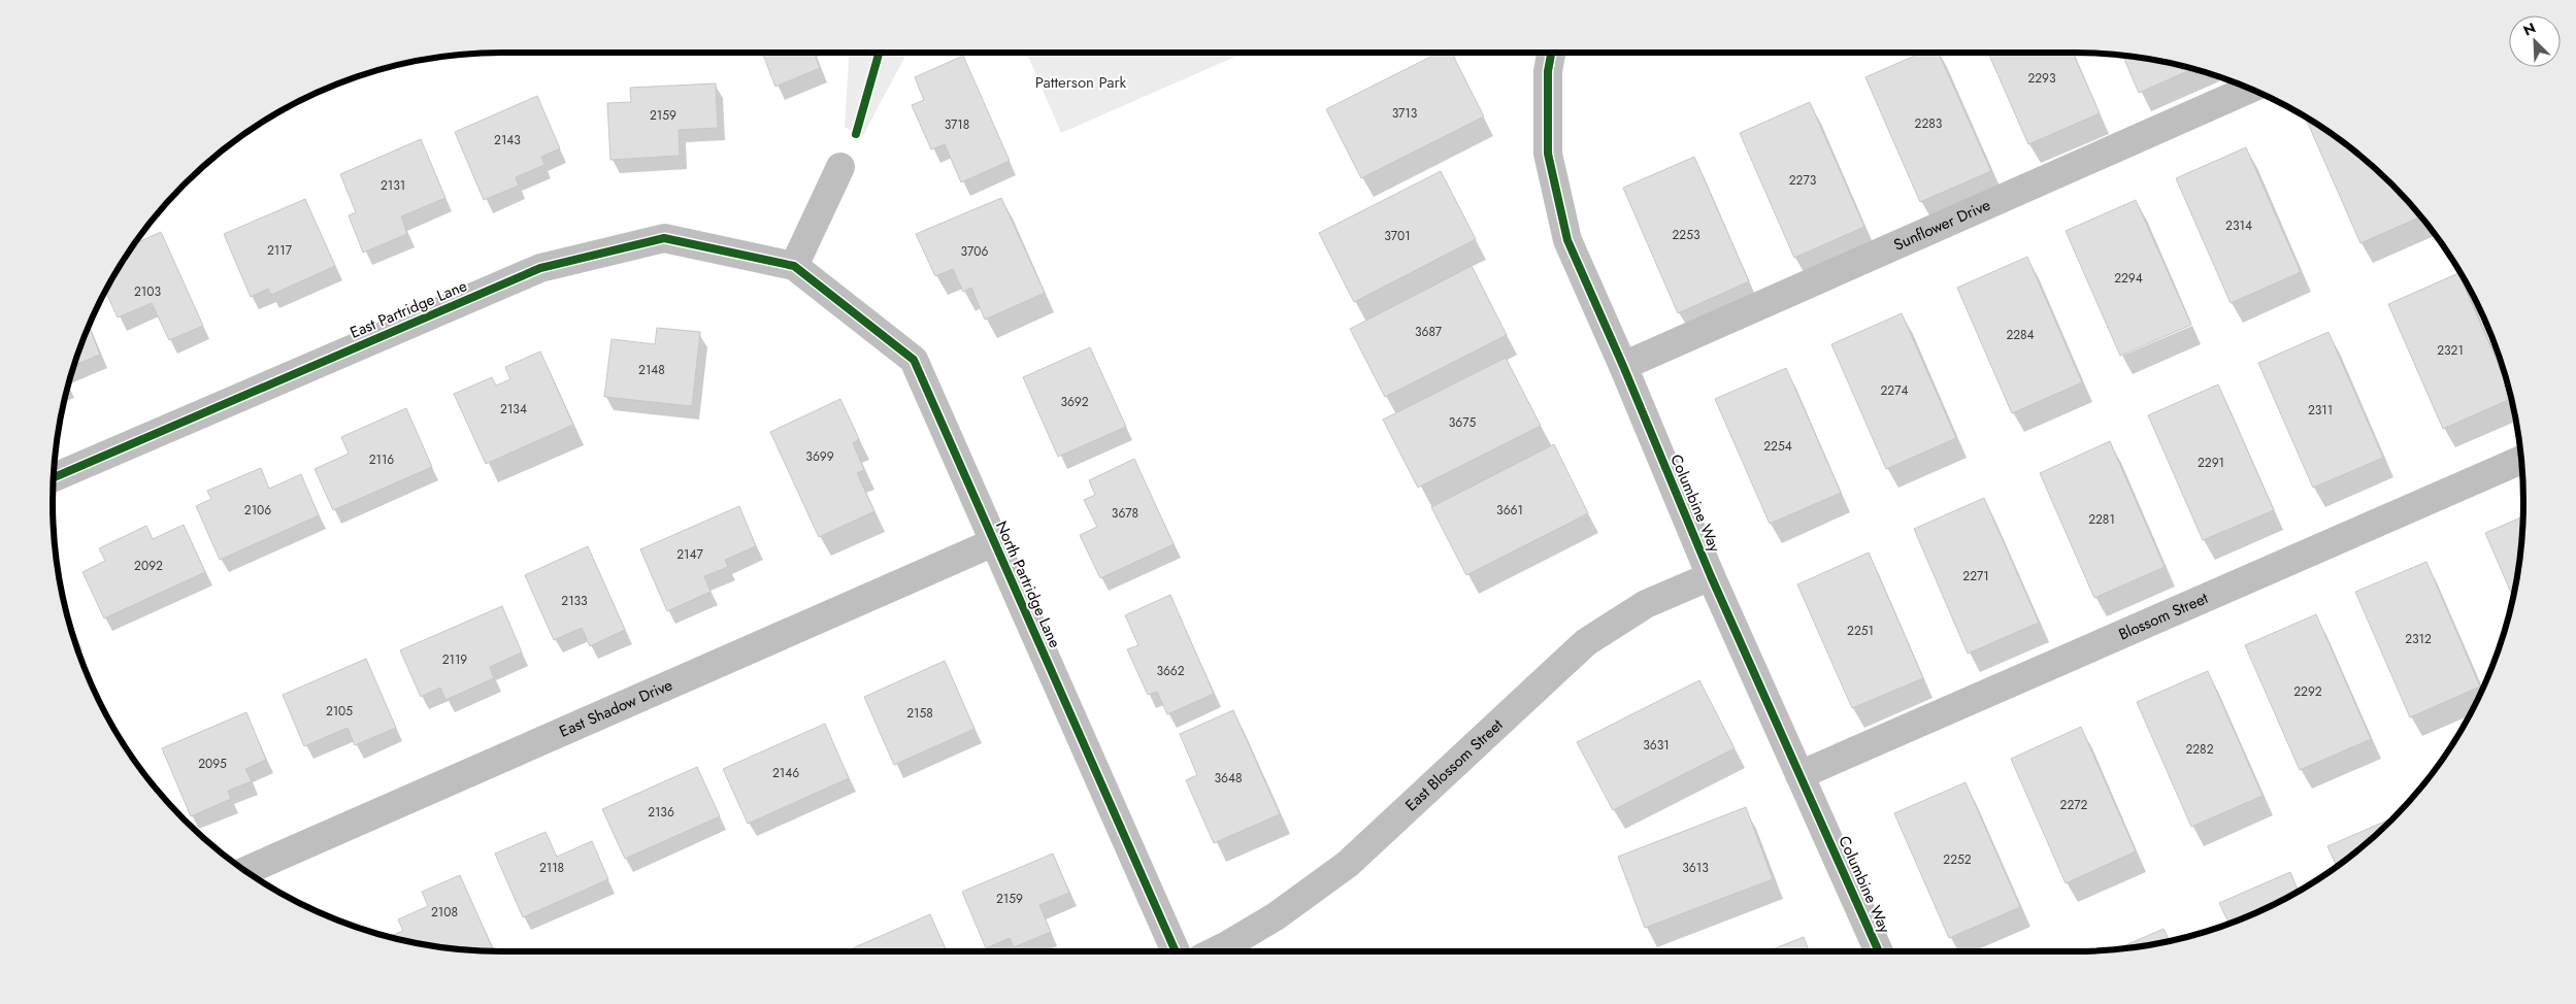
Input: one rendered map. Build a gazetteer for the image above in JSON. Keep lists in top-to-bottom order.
{
  "streets": {
    "street": [
      "Sunflower Drive",
      "East Partridge Lane",
      "Columbine Way",
      "North Partridge Lane",
      "Blossom Street",
      "East Shadow Drive",
      "East Blossom Street"
    ]
  },
  "crossings": [
    ["Sunflower Drive", "Columbine Way"],
    ["East Partridge Lane", "North Partridge Lane"],
    ["Columbine Way", "Blossom Street"],
    ["Columbine Way", "East Blossom Street"],
    ["North Partridge Lane", "East Shadow Drive"]
  ],
  "parks": ["Patterson Park"],
  "house_numbers": [
    "2293",
    "3713",
    "2159",
    "2283",
    "3718",
    "2143",
    "2273",
    "2131",
    "2314",
    "2253",
    "3701",
    "2117",
    "3706",
    "2294",
    "2103",
    "3687",
    "2284",
    "2321",
    "2148",
    "2274",
    "3692",
    "2134",
    "2311",
    "3675",
    "2254",
    "3699",
    "2116",
    "2291",
    "2106",
    "3661",
    "3678",
    "2281",
    "2147",
    "2092",
    "2271",
    "2133",
    "2251",
    "2312",
    "2119",
    "3662",
    "2292",
    "2105",
    "2158",
    "3631",
    "2282",
    "2095",
    "2146",
    "3648",
    "2272",
    "2136",
    "2252",
    "2118",
    "3613",
    "2159",
    "2108"
  ],
  "north": "top left"
}
